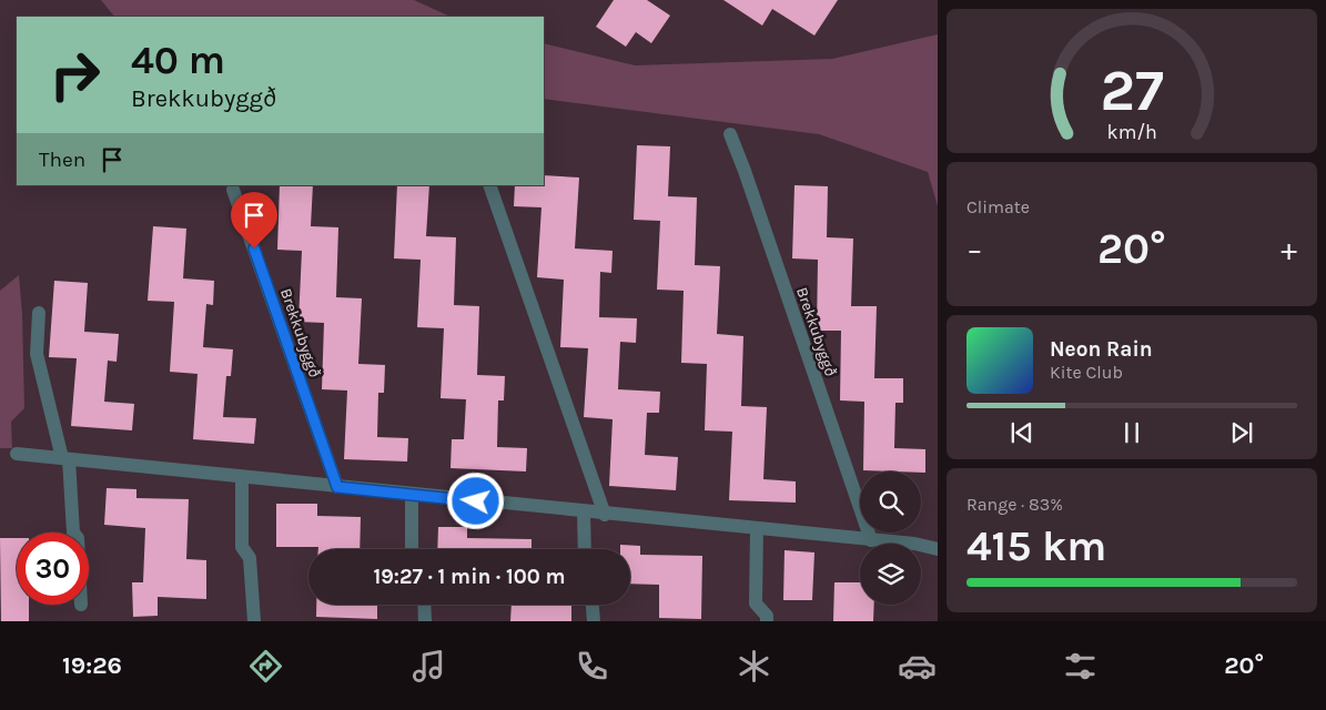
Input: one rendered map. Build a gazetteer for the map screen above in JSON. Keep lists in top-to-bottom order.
{
  "streets": {
    "street": ["Brekkubyggð"]
  },
  "page": {
    "turn": ["40 m", "Brekkubyggð"],
    "then": "Then",
    "tile": [
      "Climate",
      ["Range · 83%", "415 km"]
    ],
    "heat": ["−", "20°", "+"],
    "song": ["Neon Rain", "Kite Club"],
    "limit": "30",
    "trip": "19:27 · 1 min · 100 m",
    "tabs": ["19:26", "20°"],
    "gauge": ["27", "km/h"]
  }
}
